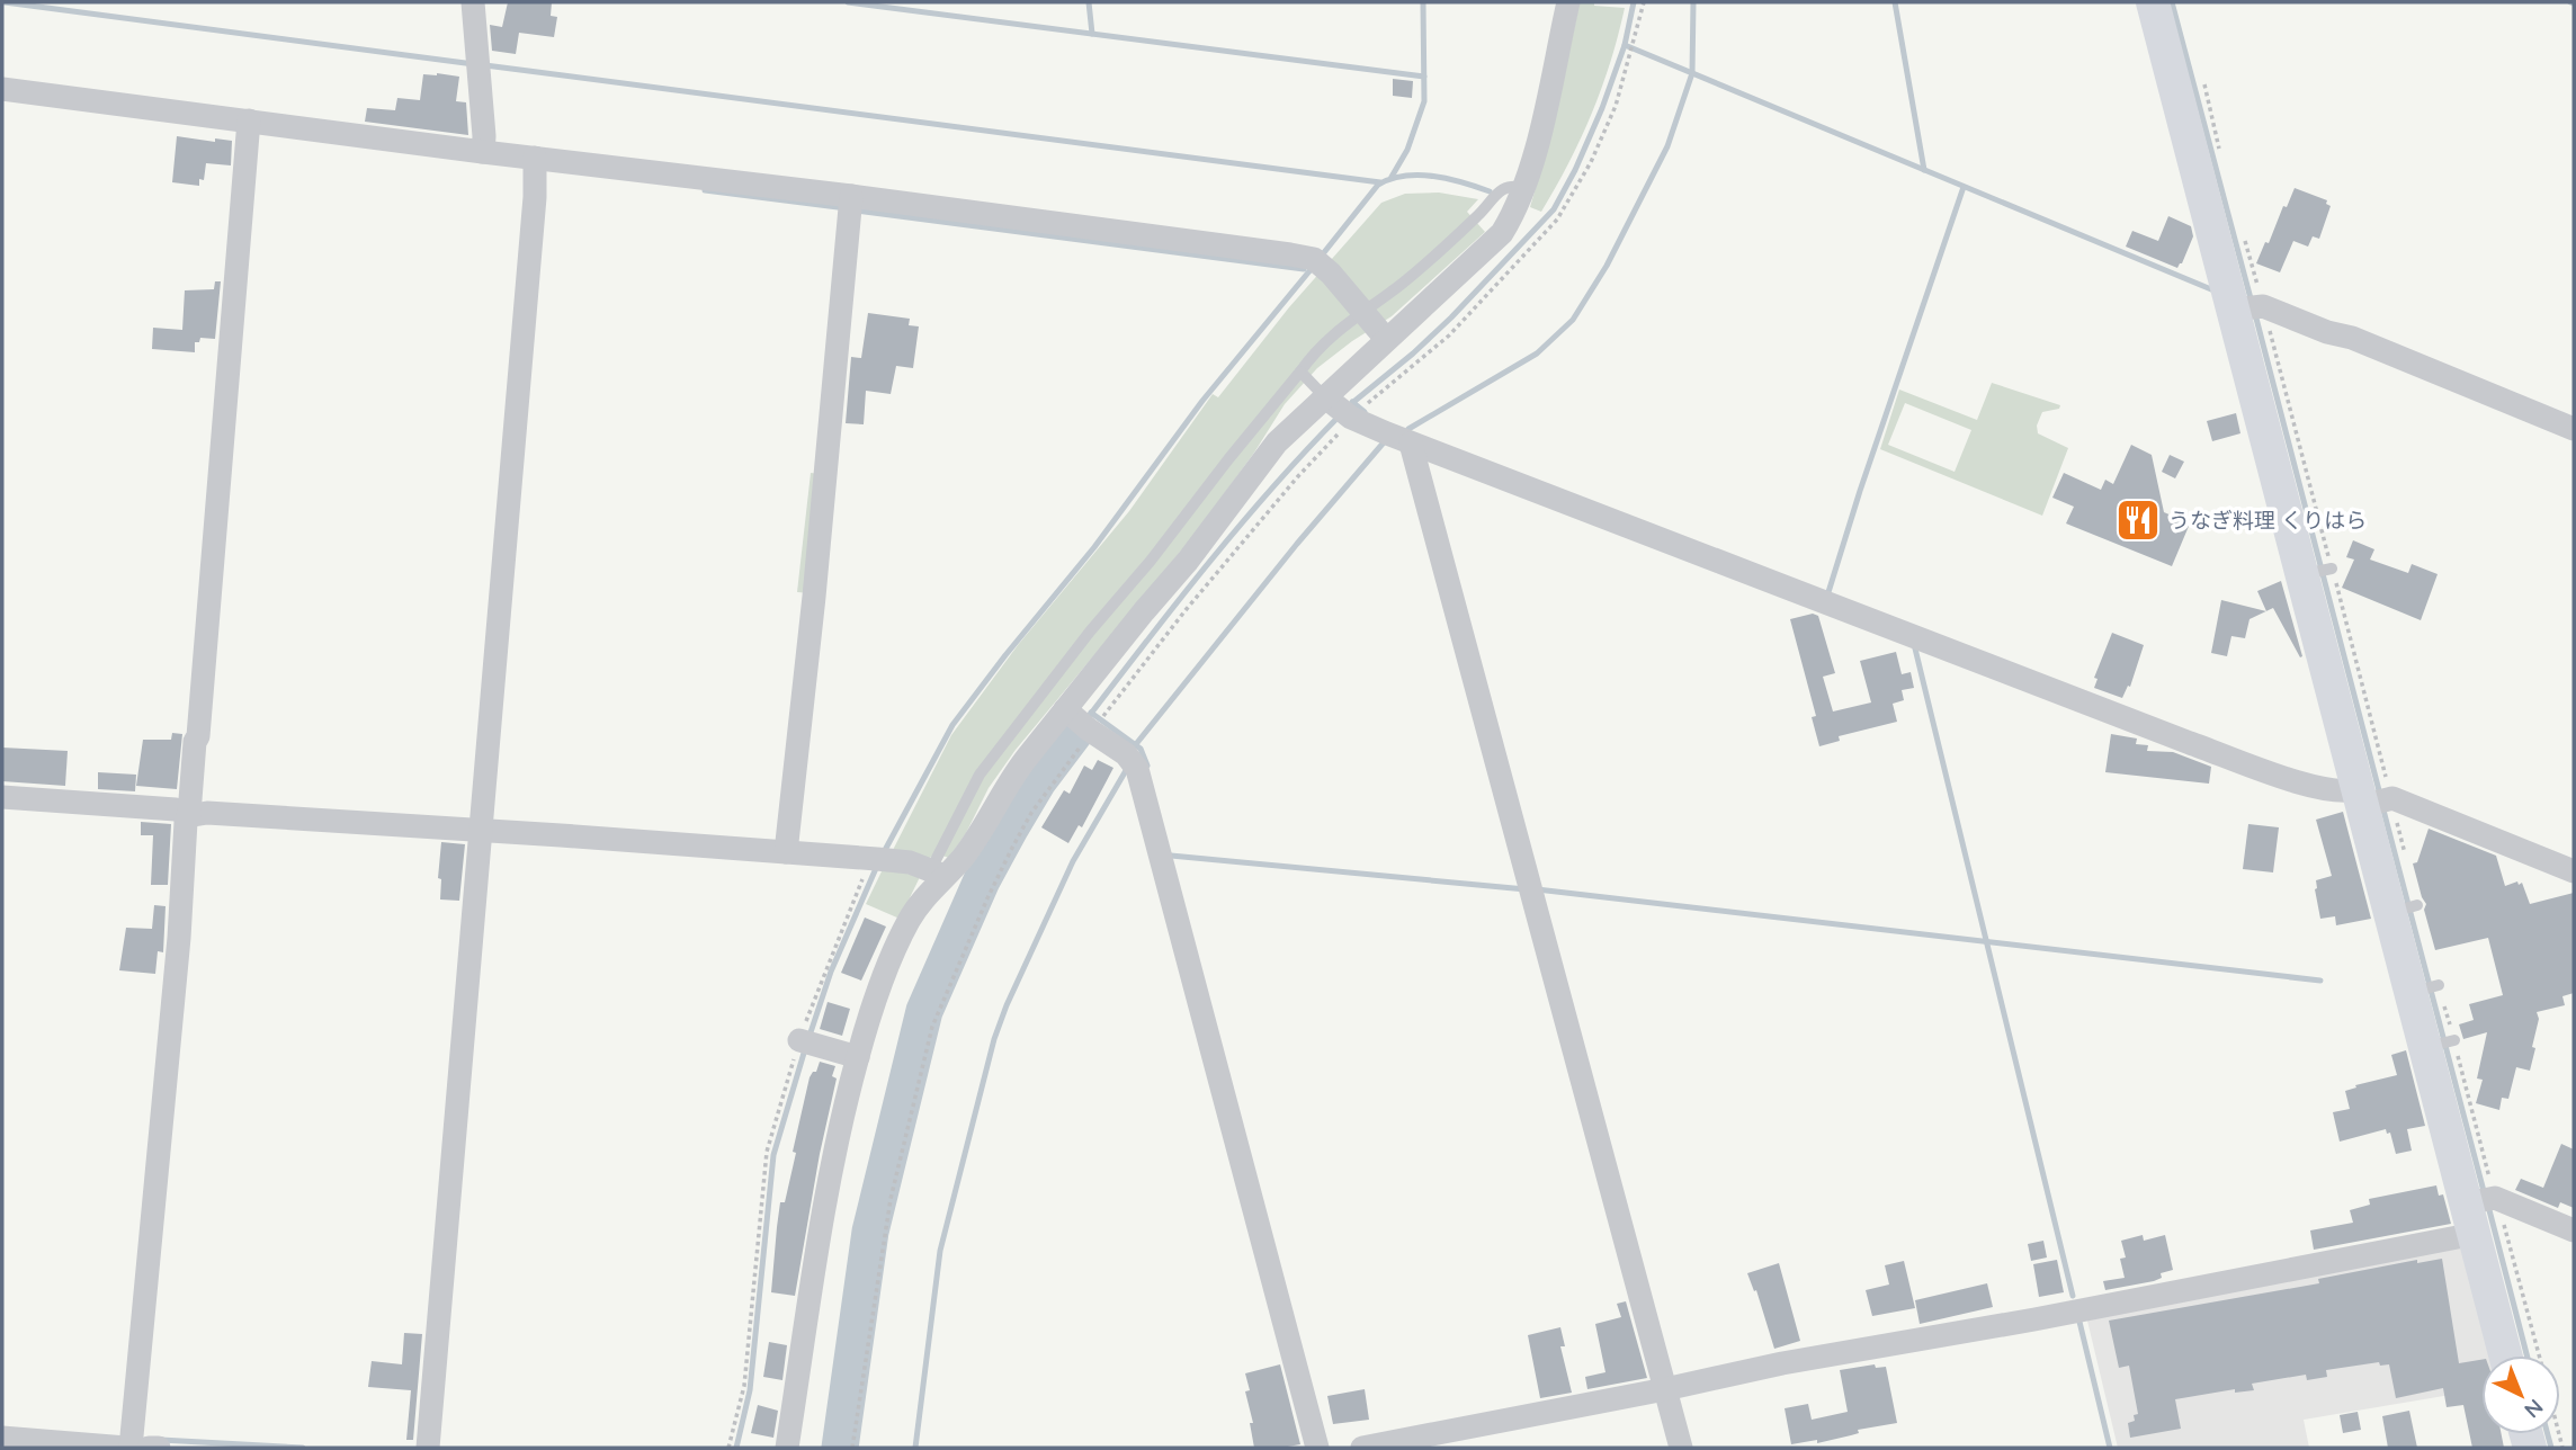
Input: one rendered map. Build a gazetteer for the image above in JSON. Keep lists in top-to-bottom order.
{
  "places": {
    "restaurant": ["うなぎ料理 くりはら"]
  },
  "north": "bottom right"
}
